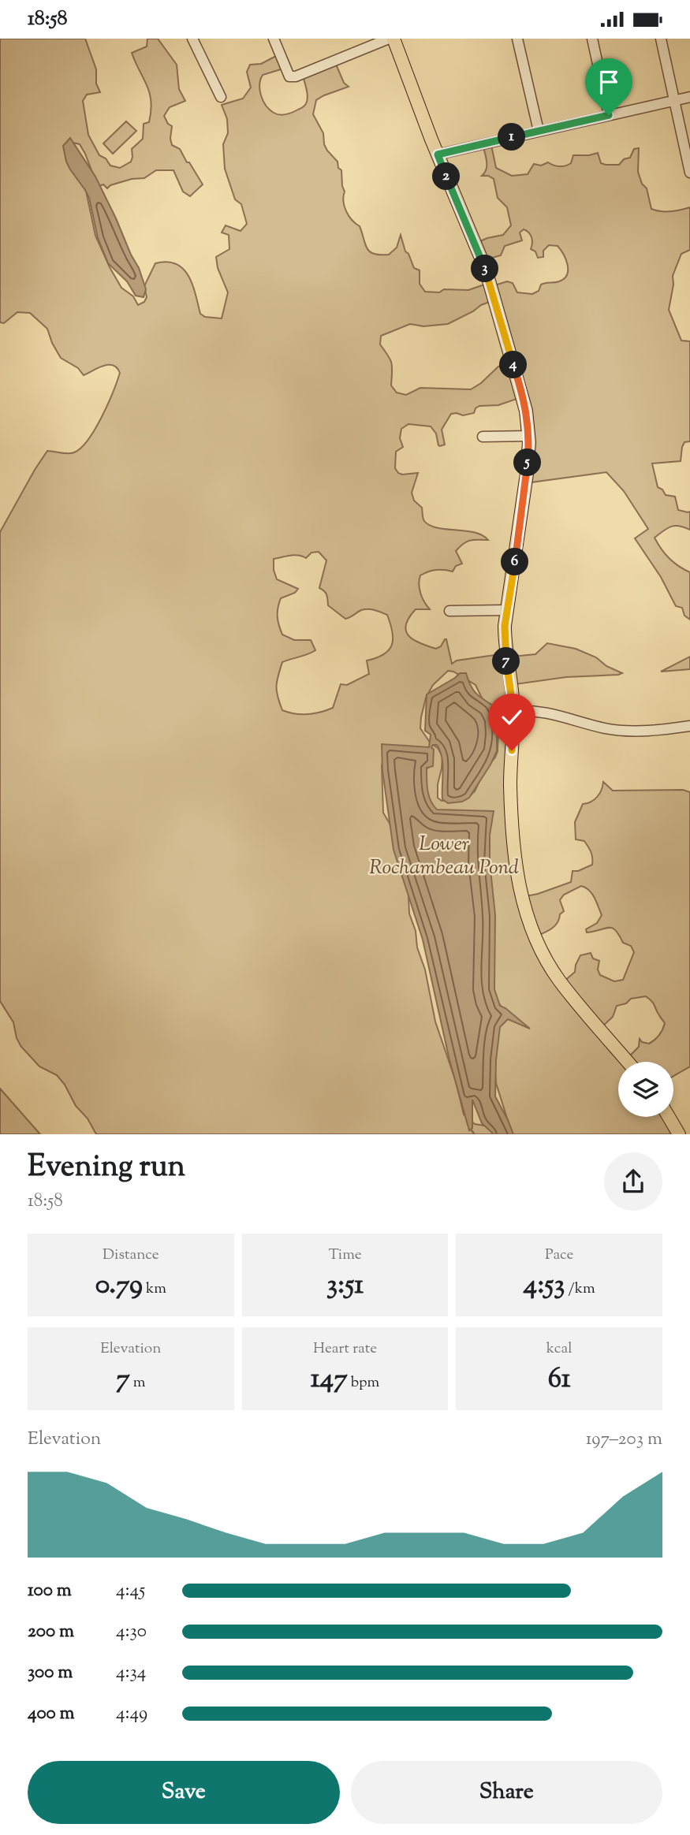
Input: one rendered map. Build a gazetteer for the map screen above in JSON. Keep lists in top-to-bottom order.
{
  "water": ["Lower Rochambeau Pond"],
  "page": {
    "status": "18:58",
    "pins": [
      "1",
      "2",
      "3",
      "4",
      "5",
      "6",
      "7"
    ],
    "heading": ["Evening run", "18:58"],
    "stats": [
      ["Distance", "0.79 km"],
      ["Time", "3:51"],
      ["Pace", "4:53 /km"],
      ["Elevation", "7 m"],
      ["Heart rate", "147 bpm"],
      ["kcal", "61"]
    ],
    "chart": ["Elevation", "197–203 m"],
    "list": [
      {
        "name": "100 m",
        "note": "4:45"
      },
      {
        "name": "200 m",
        "note": "4:30"
      },
      {
        "name": "300 m",
        "note": "4:34"
      },
      {
        "name": "400 m",
        "note": "4:49"
      }
    ],
    "buttons": ["Save", "Share"]
  }
}
